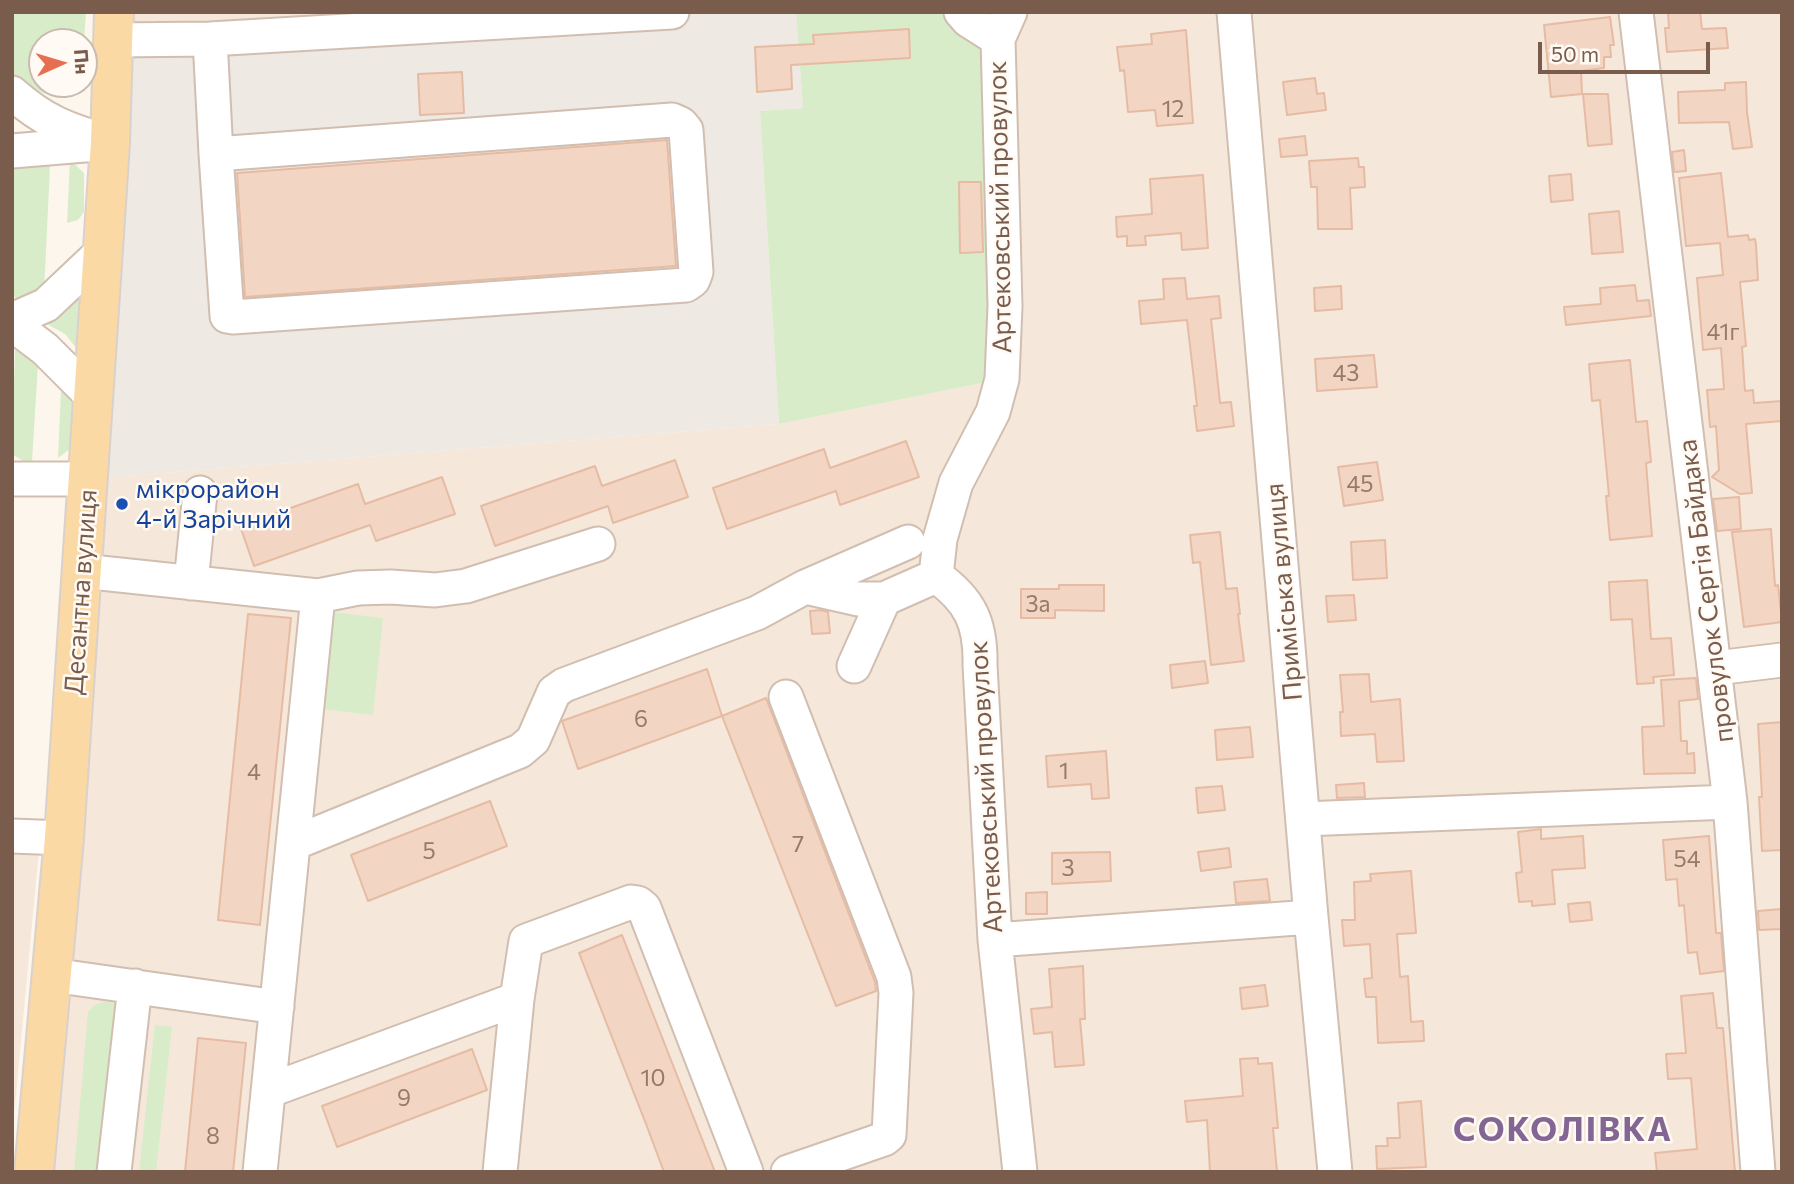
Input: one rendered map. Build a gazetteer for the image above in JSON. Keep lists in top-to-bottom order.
{
  "streets": {
    "main road": ["Десантна вулиця"],
    "street": ["Артековський провулок", "провулок Сергія Байдака", "Приміська вулиця"]
  },
  "districts": ["СОКОЛІВКА"],
  "places": ["мікрорайон 4-й Зарічний"],
  "house_numbers": [
    "12",
    "41г",
    "43",
    "45",
    "3а",
    "6",
    "1",
    "4",
    "7",
    "5",
    "54",
    "3",
    "10",
    "9",
    "8"
  ],
  "scale_bar": "50 m",
  "north": "right"
}
